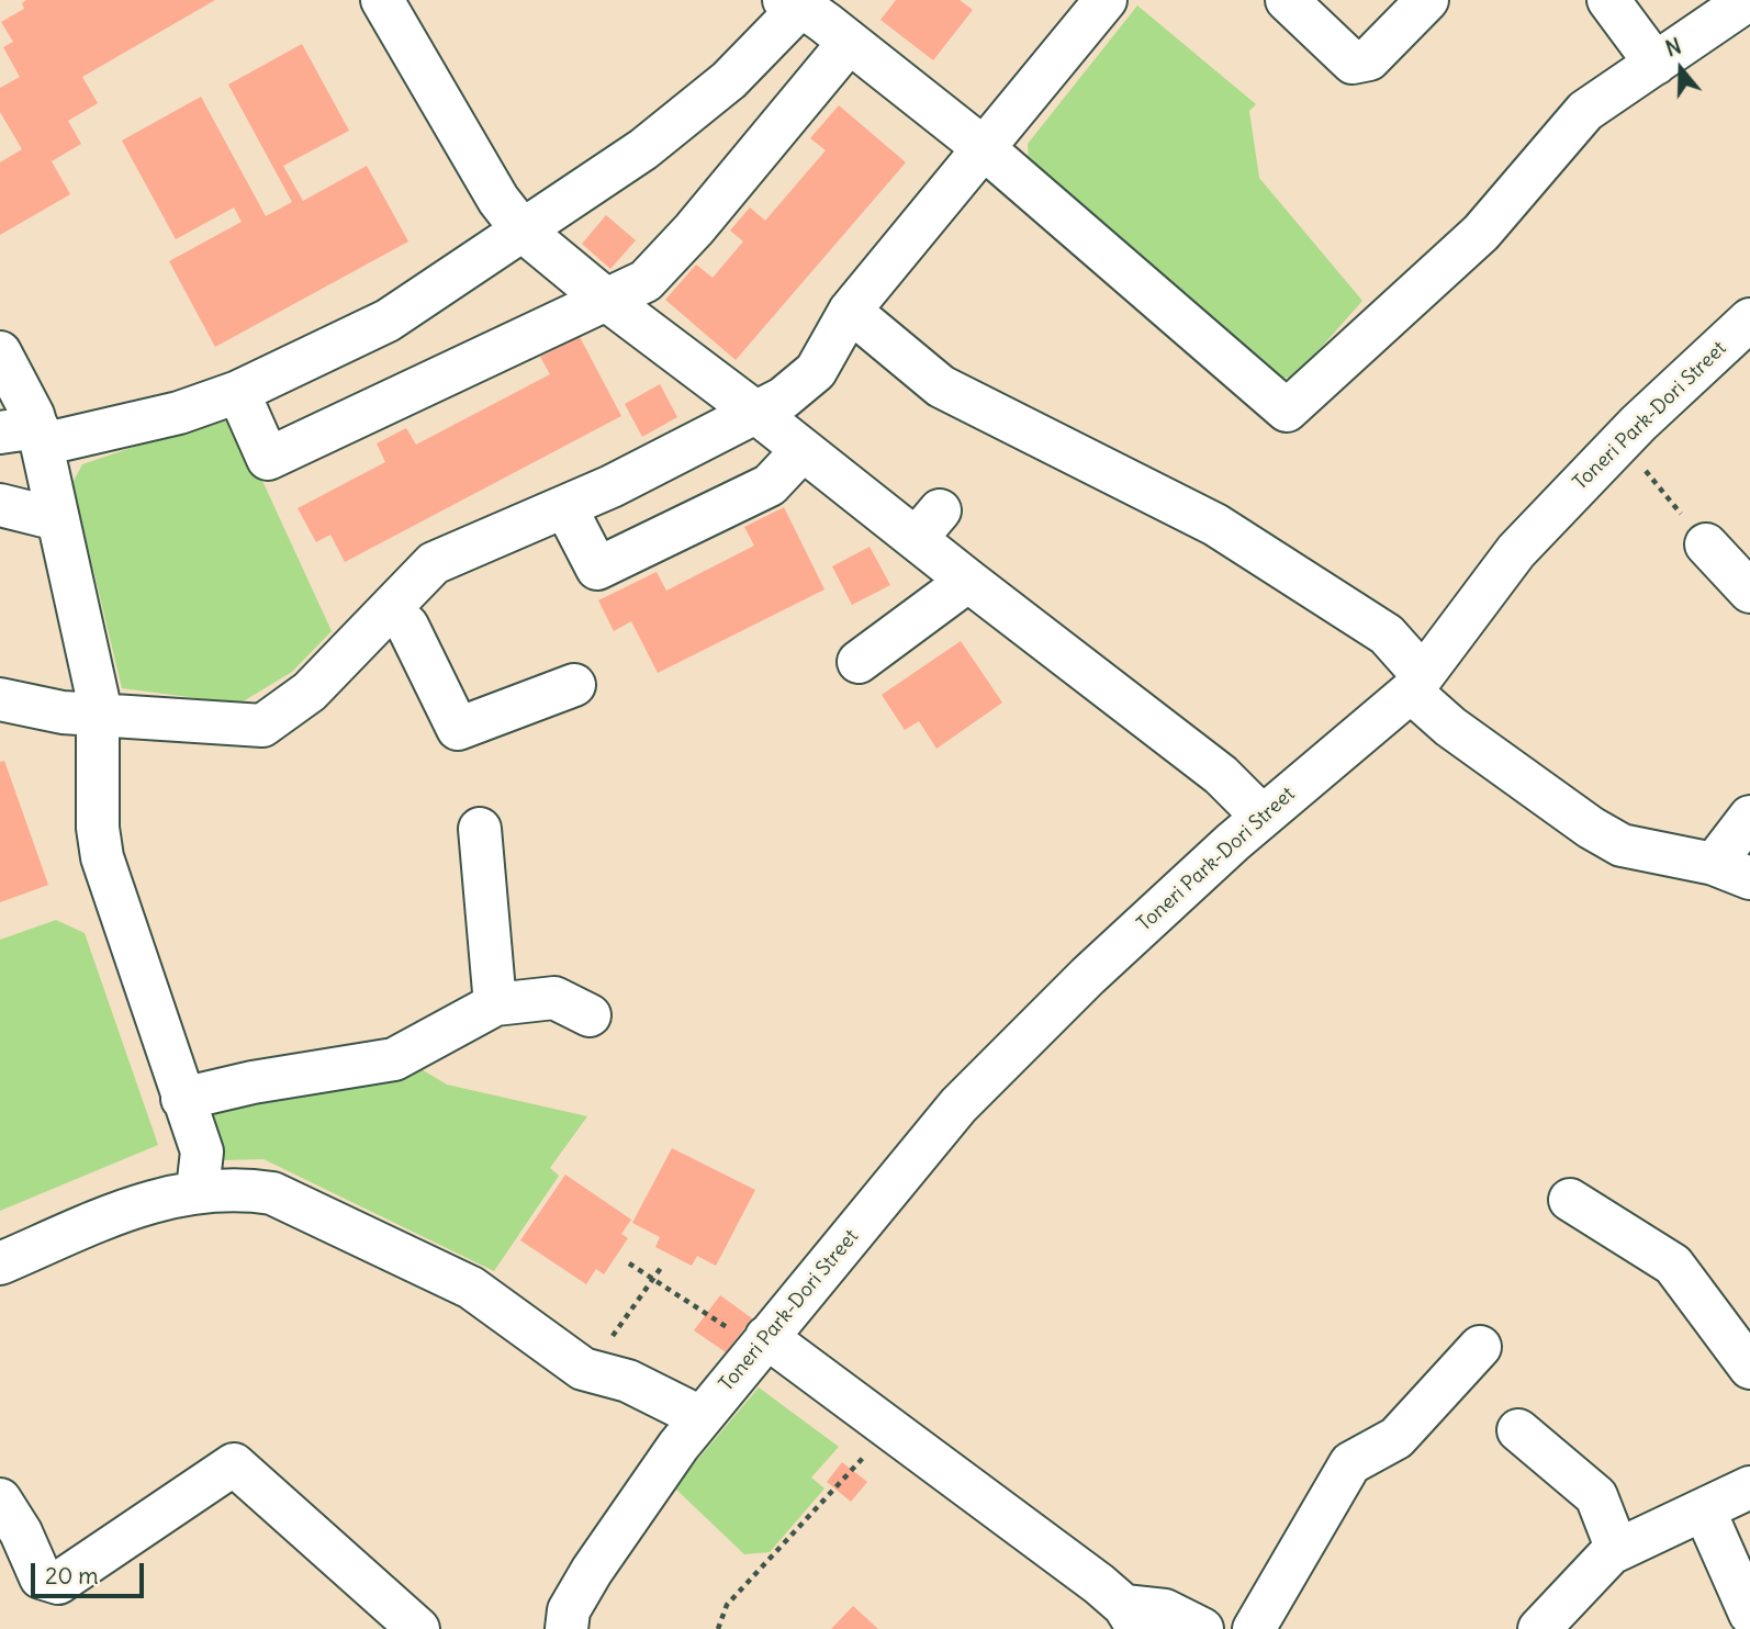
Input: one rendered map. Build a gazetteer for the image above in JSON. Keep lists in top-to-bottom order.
{
  "streets": {
    "street": ["Toneri Park-Dori Street"]
  },
  "scale_bar": "20 m",
  "north": "top"
}
